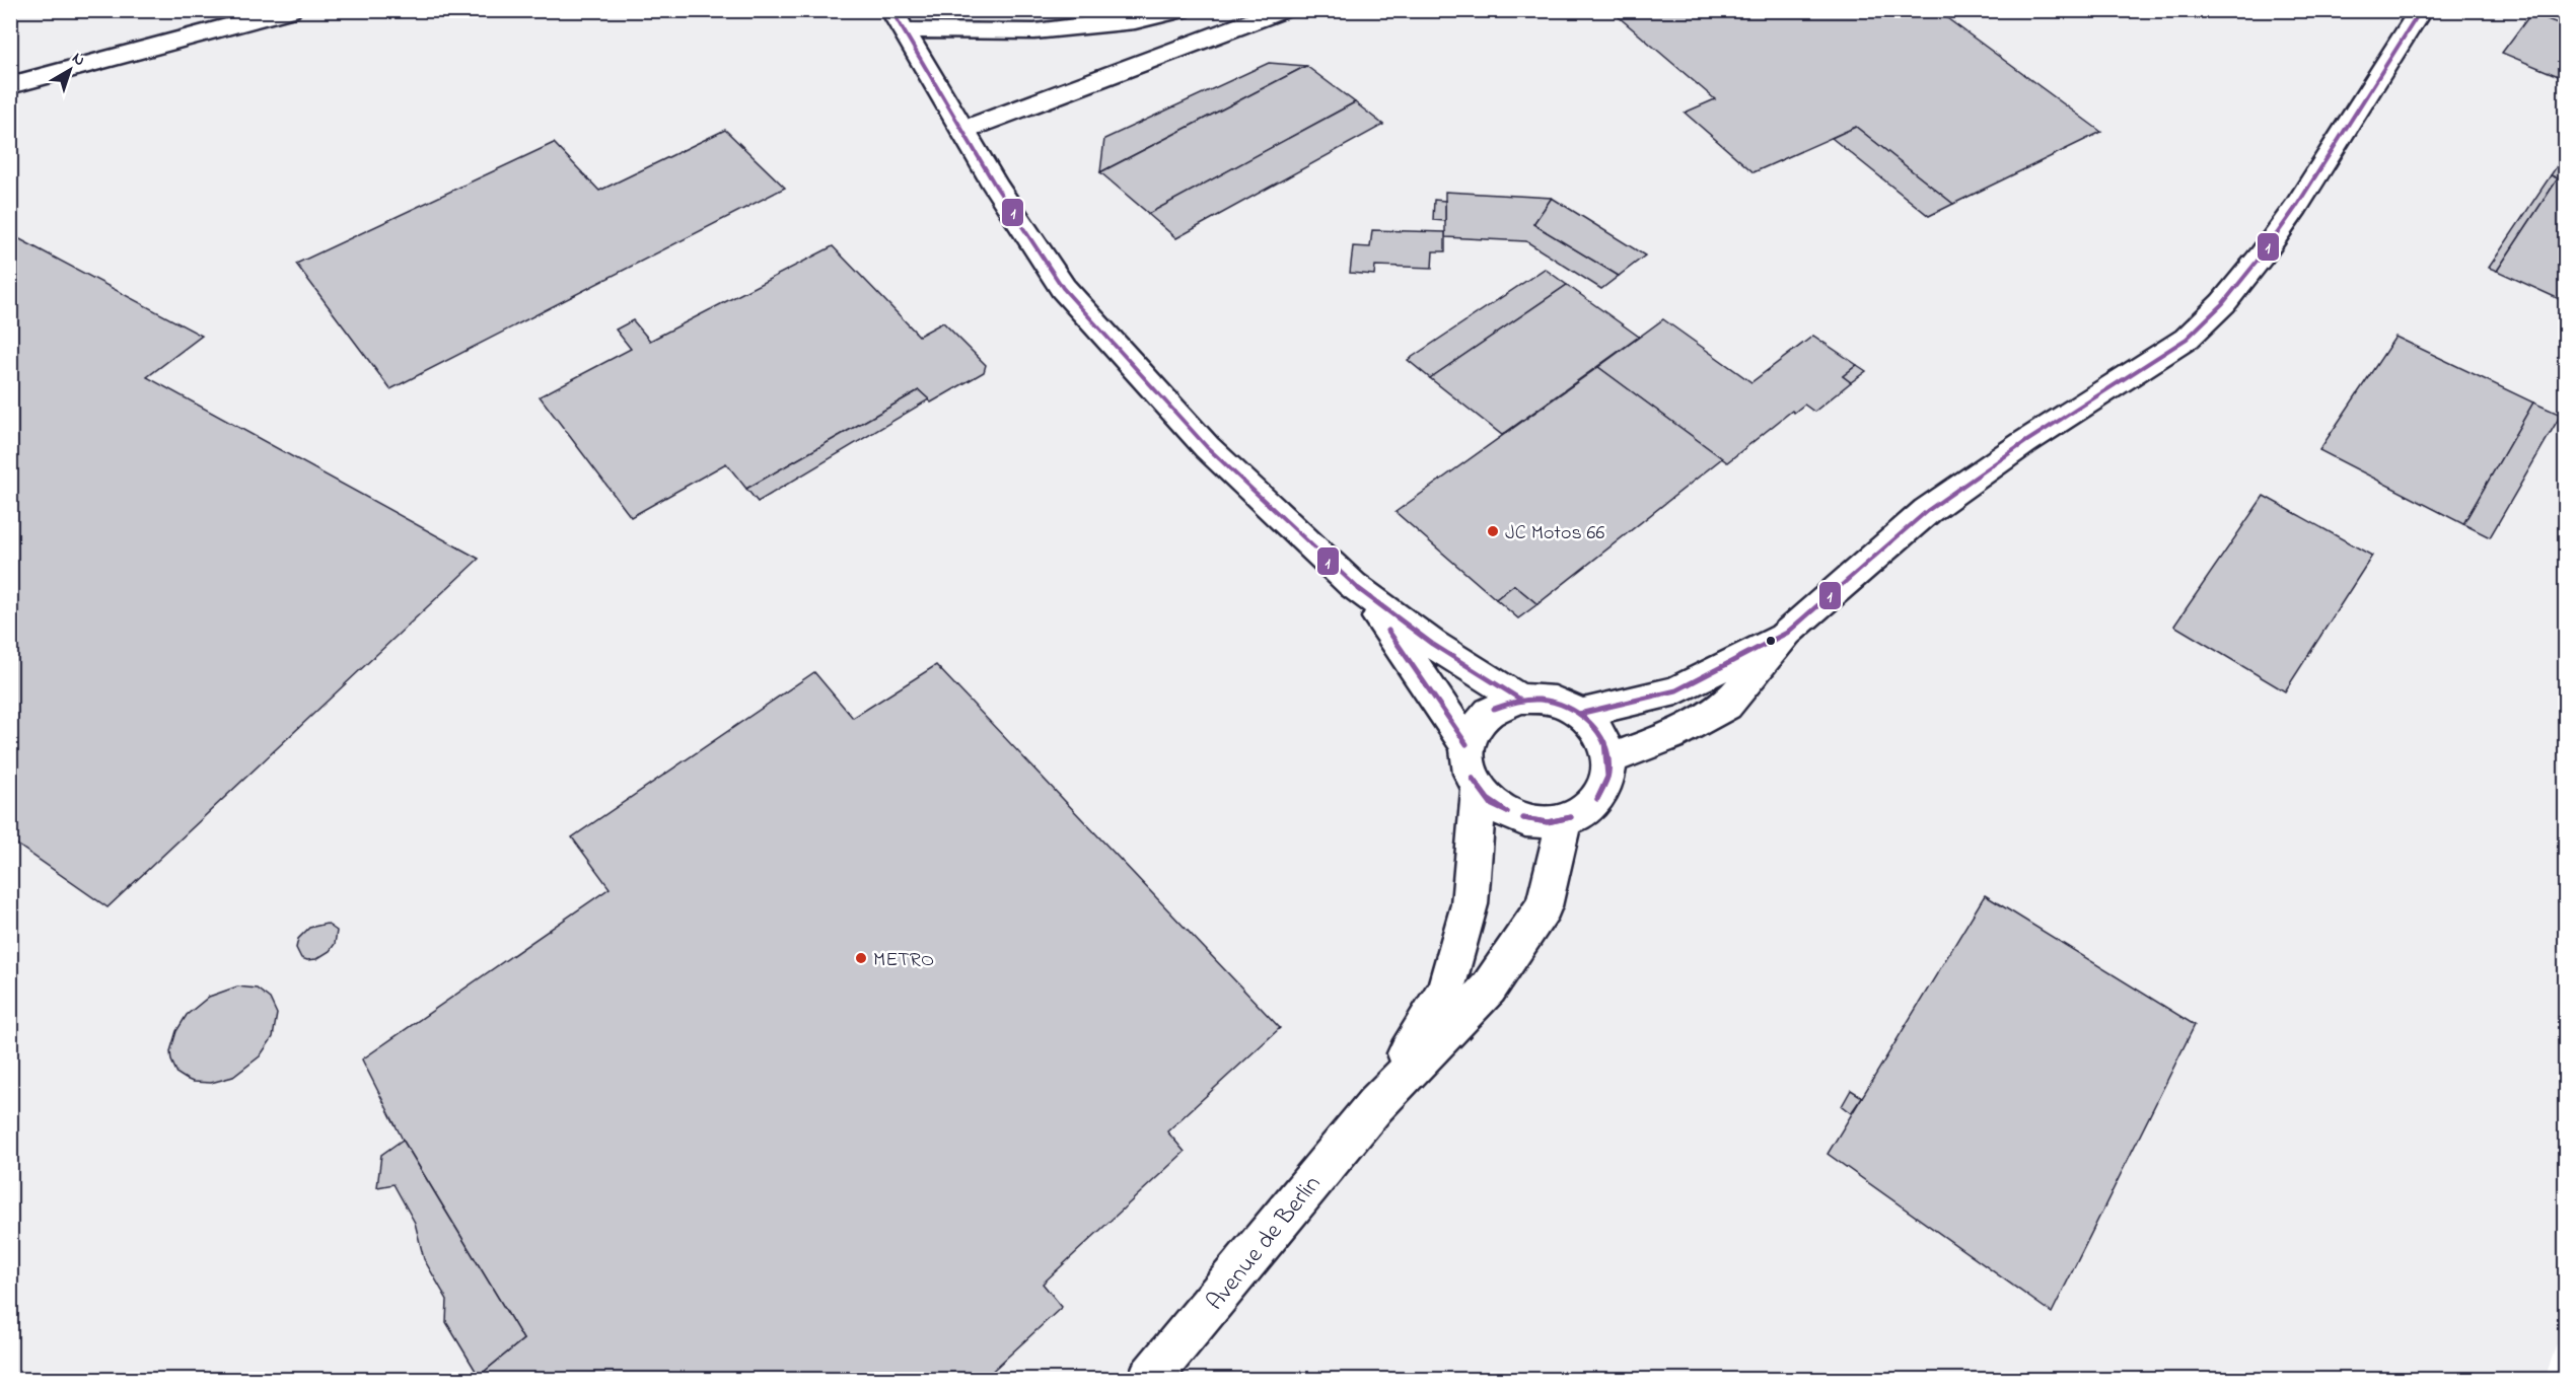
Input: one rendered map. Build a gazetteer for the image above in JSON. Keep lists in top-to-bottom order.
{
  "streets": {
    "street": ["Avenue de Berlin"]
  },
  "places": ["JC Motos 66", "METRO"],
  "lines": ["transit line 1"],
  "north": "top right"
}
